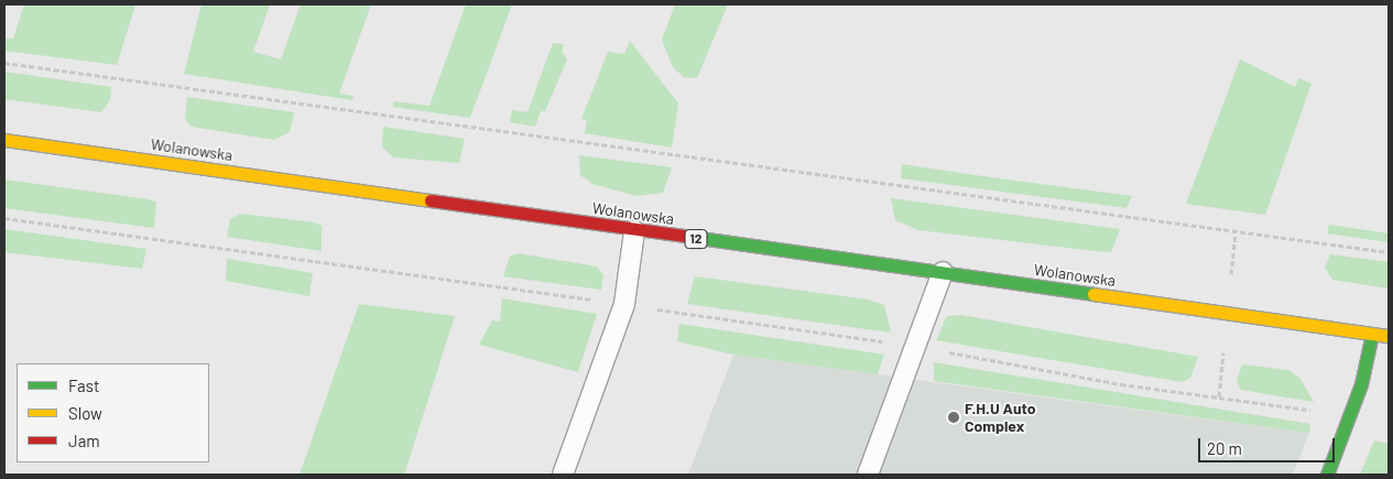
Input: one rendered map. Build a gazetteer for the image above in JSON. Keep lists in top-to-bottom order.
{
  "streets": {
    "main road": ["Wolanowska", "12"]
  },
  "places": ["F.H.U Auto Complex"],
  "legend": ["Fast", "Slow", "Jam"],
  "scale_bar": "20 m"
}
